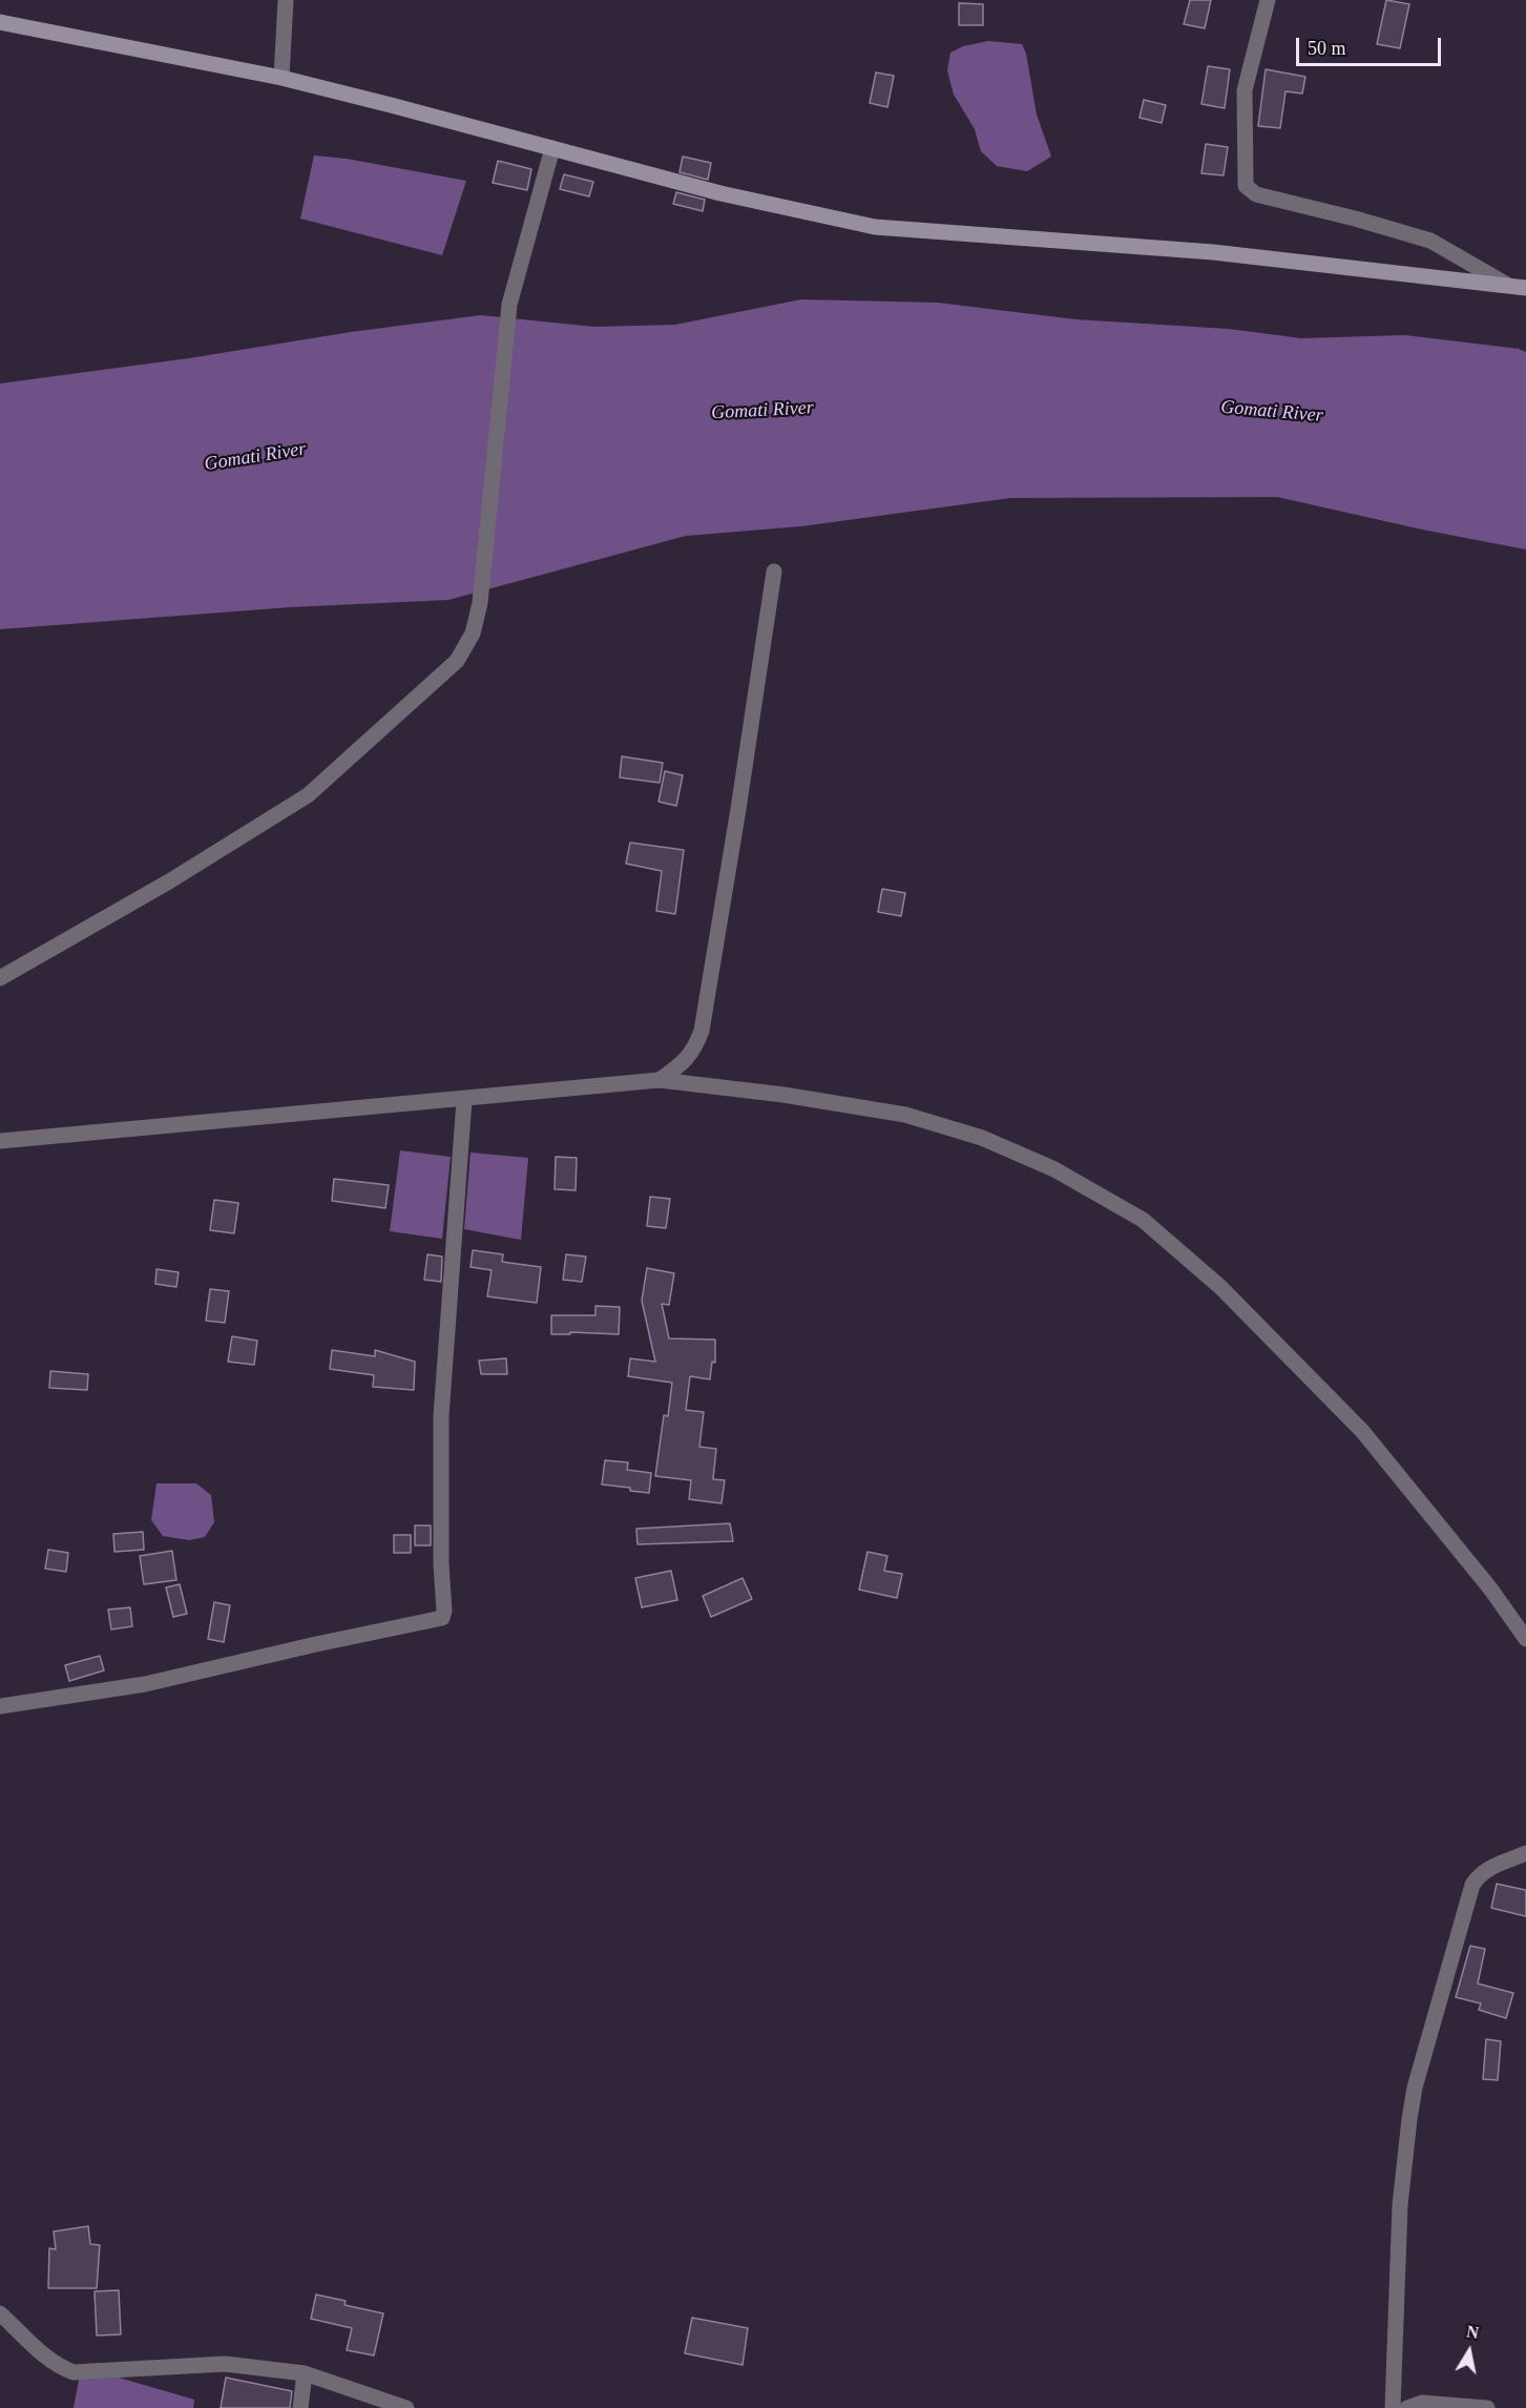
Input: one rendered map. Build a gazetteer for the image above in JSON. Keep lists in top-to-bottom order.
{
  "water": ["Gomati River"],
  "scale_bar": "50 m",
  "north": "top"
}
